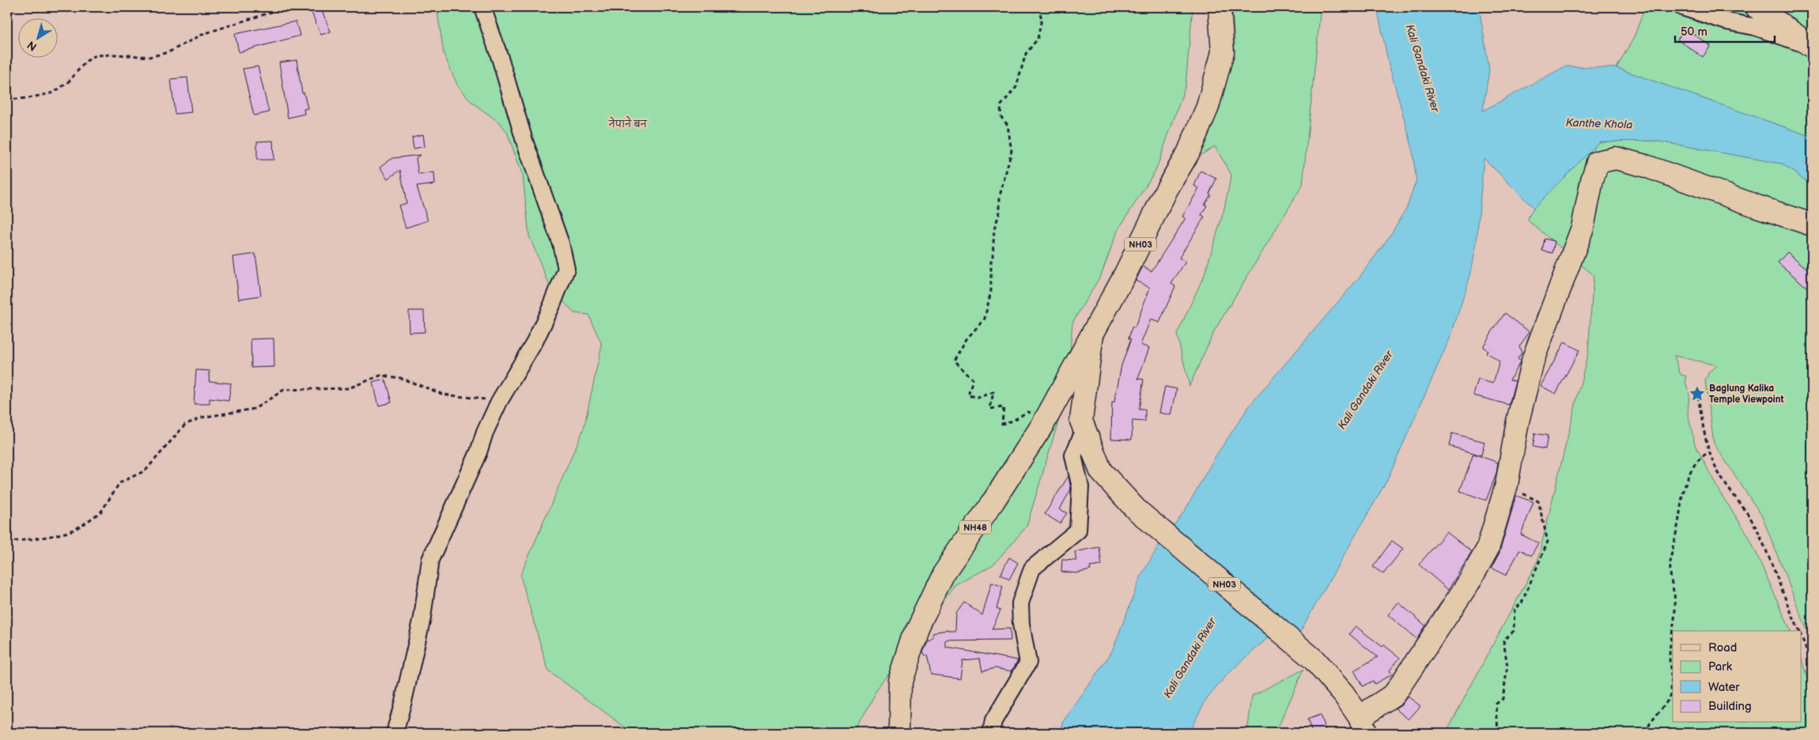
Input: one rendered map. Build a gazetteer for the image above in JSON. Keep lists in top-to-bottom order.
{
  "streets": {
    "main road": ["NH03", "NH48"]
  },
  "crossings": [
    ["NH03", "NH48"]
  ],
  "water": ["Kali Gandaki River", "Kanthe Khola"],
  "parks": ["नेपाने बन"],
  "places": {
    "place": ["Baglung Kalika Temple Viewpoint"]
  },
  "legend": [
    "Road",
    "Park",
    "Water",
    "Building"
  ],
  "scale_bar": "50 m",
  "north": "bottom left"
}
